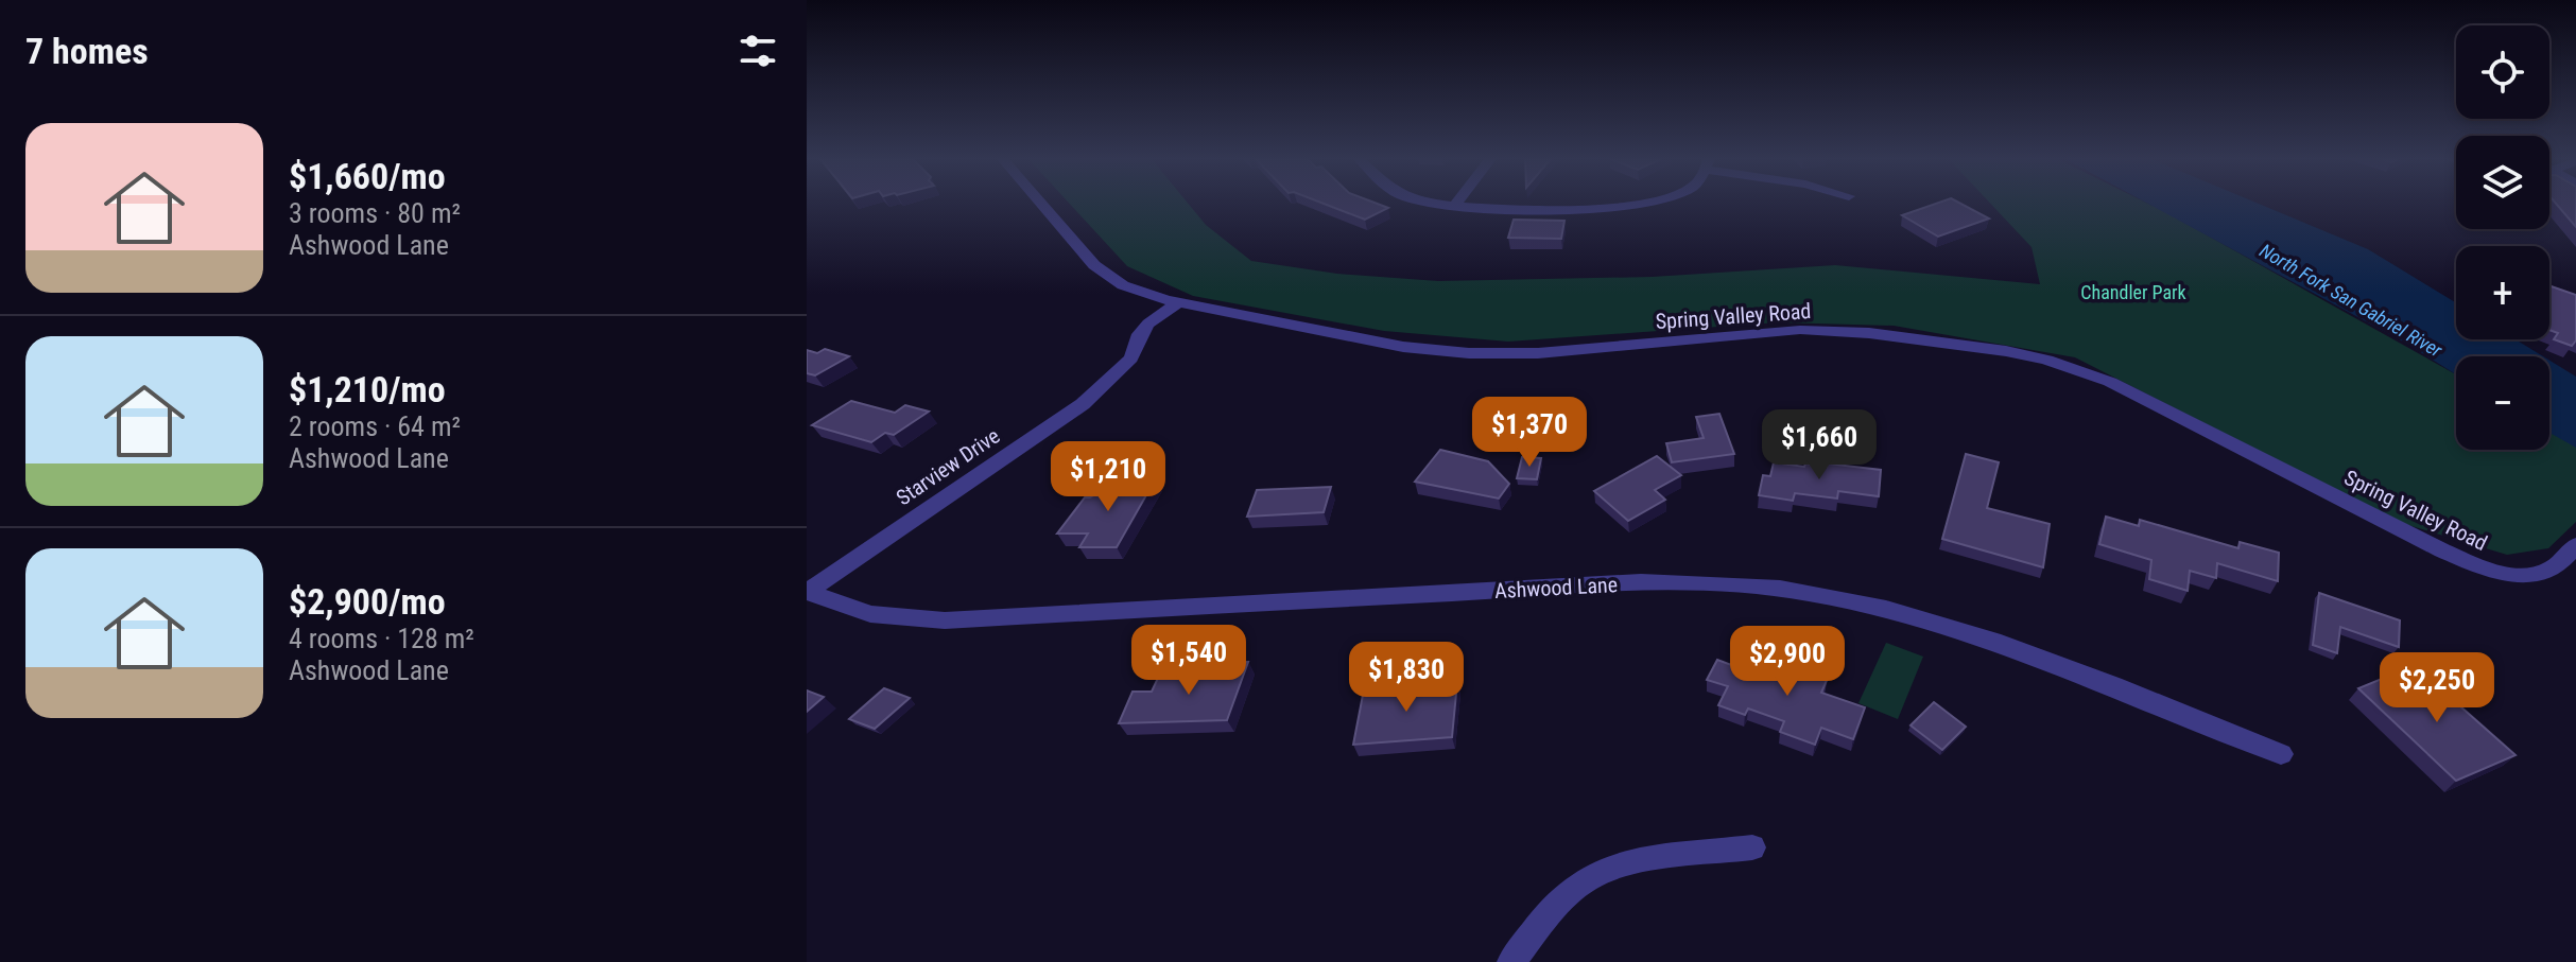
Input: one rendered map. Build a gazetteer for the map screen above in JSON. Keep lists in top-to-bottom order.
{
  "streets": {
    "street": ["Spring Valley Road", "Starview Drive", "Ashwood Lane"]
  },
  "crossings": [
    ["Spring Valley Road", "Starview Drive"],
    ["Starview Drive", "Ashwood Lane"]
  ],
  "water": ["North Fork San Gabriel River"],
  "parks": ["Chandler Park"],
  "page": {
    "heading": "7 homes",
    "map_buttons": ["+", "−"],
    "list": [
      {
        "name": "$1,660/mo",
        "note": "3 rooms · 80 m² · Ashwood Lane"
      },
      {
        "name": "$1,210/mo",
        "note": "2 rooms · 64 m² · Ashwood Lane"
      },
      {
        "name": "$2,900/mo",
        "note": "4 rooms · 128 m² · Ashwood Lane"
      }
    ],
    "price": [
      "$1,370",
      "$1,660",
      "$1,210",
      "$1,540",
      "$2,900",
      "$1,830",
      "$2,250"
    ]
  }
}
